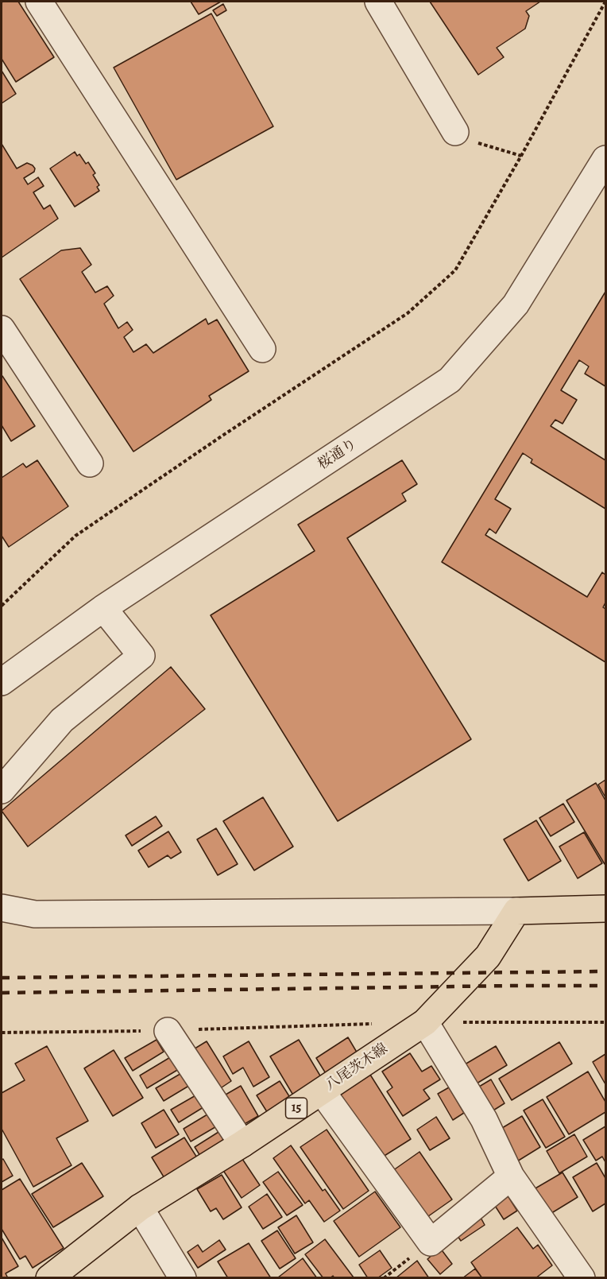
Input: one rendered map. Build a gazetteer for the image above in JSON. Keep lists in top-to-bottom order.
{
  "streets": {
    "main road": ["八尾茨木線", "15"],
    "street": ["桜通り"]
  }
}
